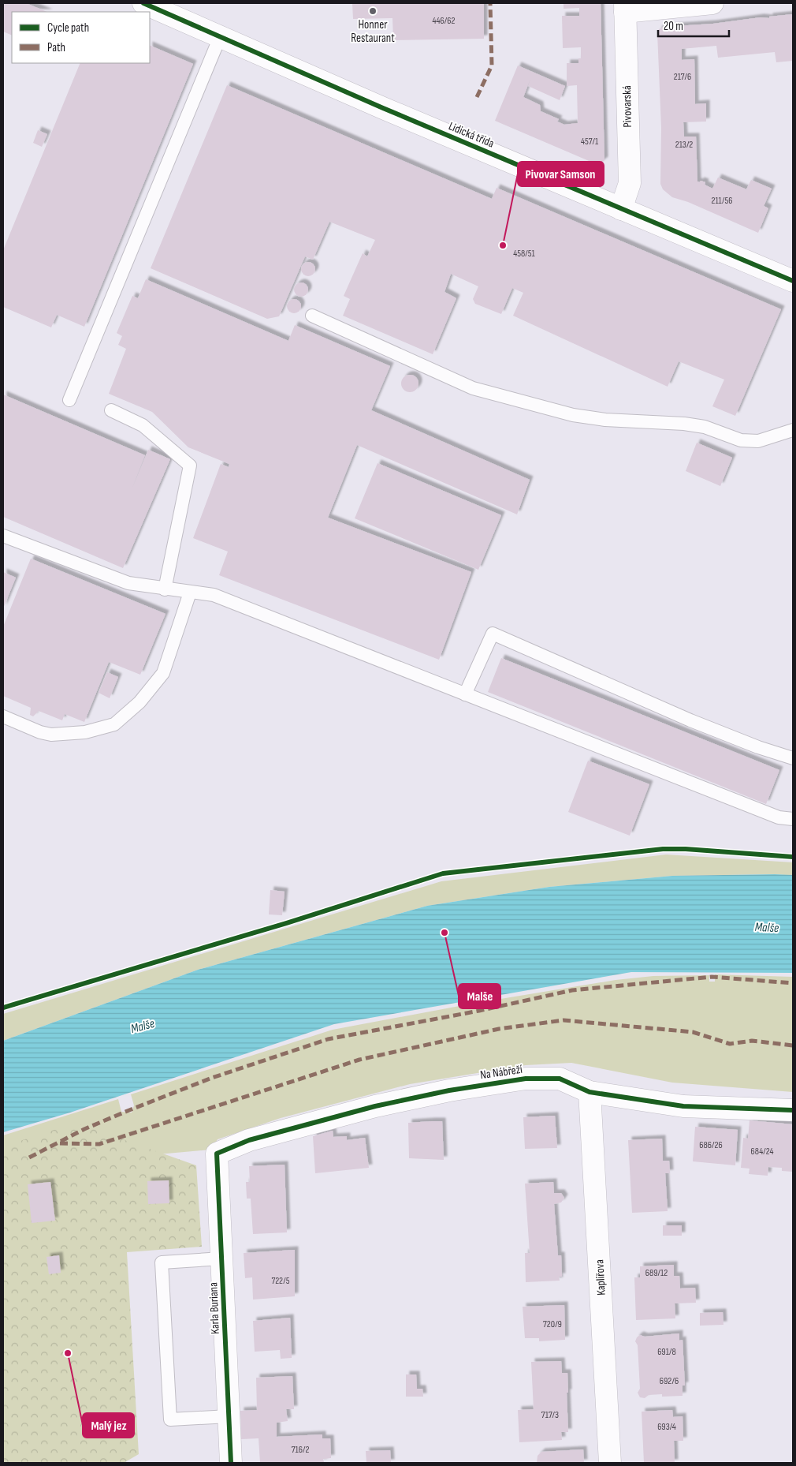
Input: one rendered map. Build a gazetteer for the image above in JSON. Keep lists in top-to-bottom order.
{
  "streets": {
    "street": [
      "Pivovarská",
      "Lidická třída",
      "Na Nábřeží",
      "Kaplířova",
      "Karla Buriana"
    ]
  },
  "crossings": [
    ["Pivovarská", "Lidická třída"],
    ["Na Nábřeží", "Kaplířova"],
    ["Na Nábřeží", "Karla Buriana"]
  ],
  "water": ["Malše"],
  "places": [
    "Honner Restaurant",
    "Pivovar Samson",
    "Malše",
    "Malý jez"
  ],
  "house_numbers": [
    "446/62",
    "217/6",
    "457/1",
    "213/2",
    "211/56",
    "458/51",
    "686/26",
    "684/24",
    "689/12",
    "722/5",
    "720/9",
    "691/8",
    "692/6",
    "717/3",
    "693/4",
    "716/2"
  ],
  "legend": ["Cycle path", "Path"],
  "scale_bar": "20 m"
}
